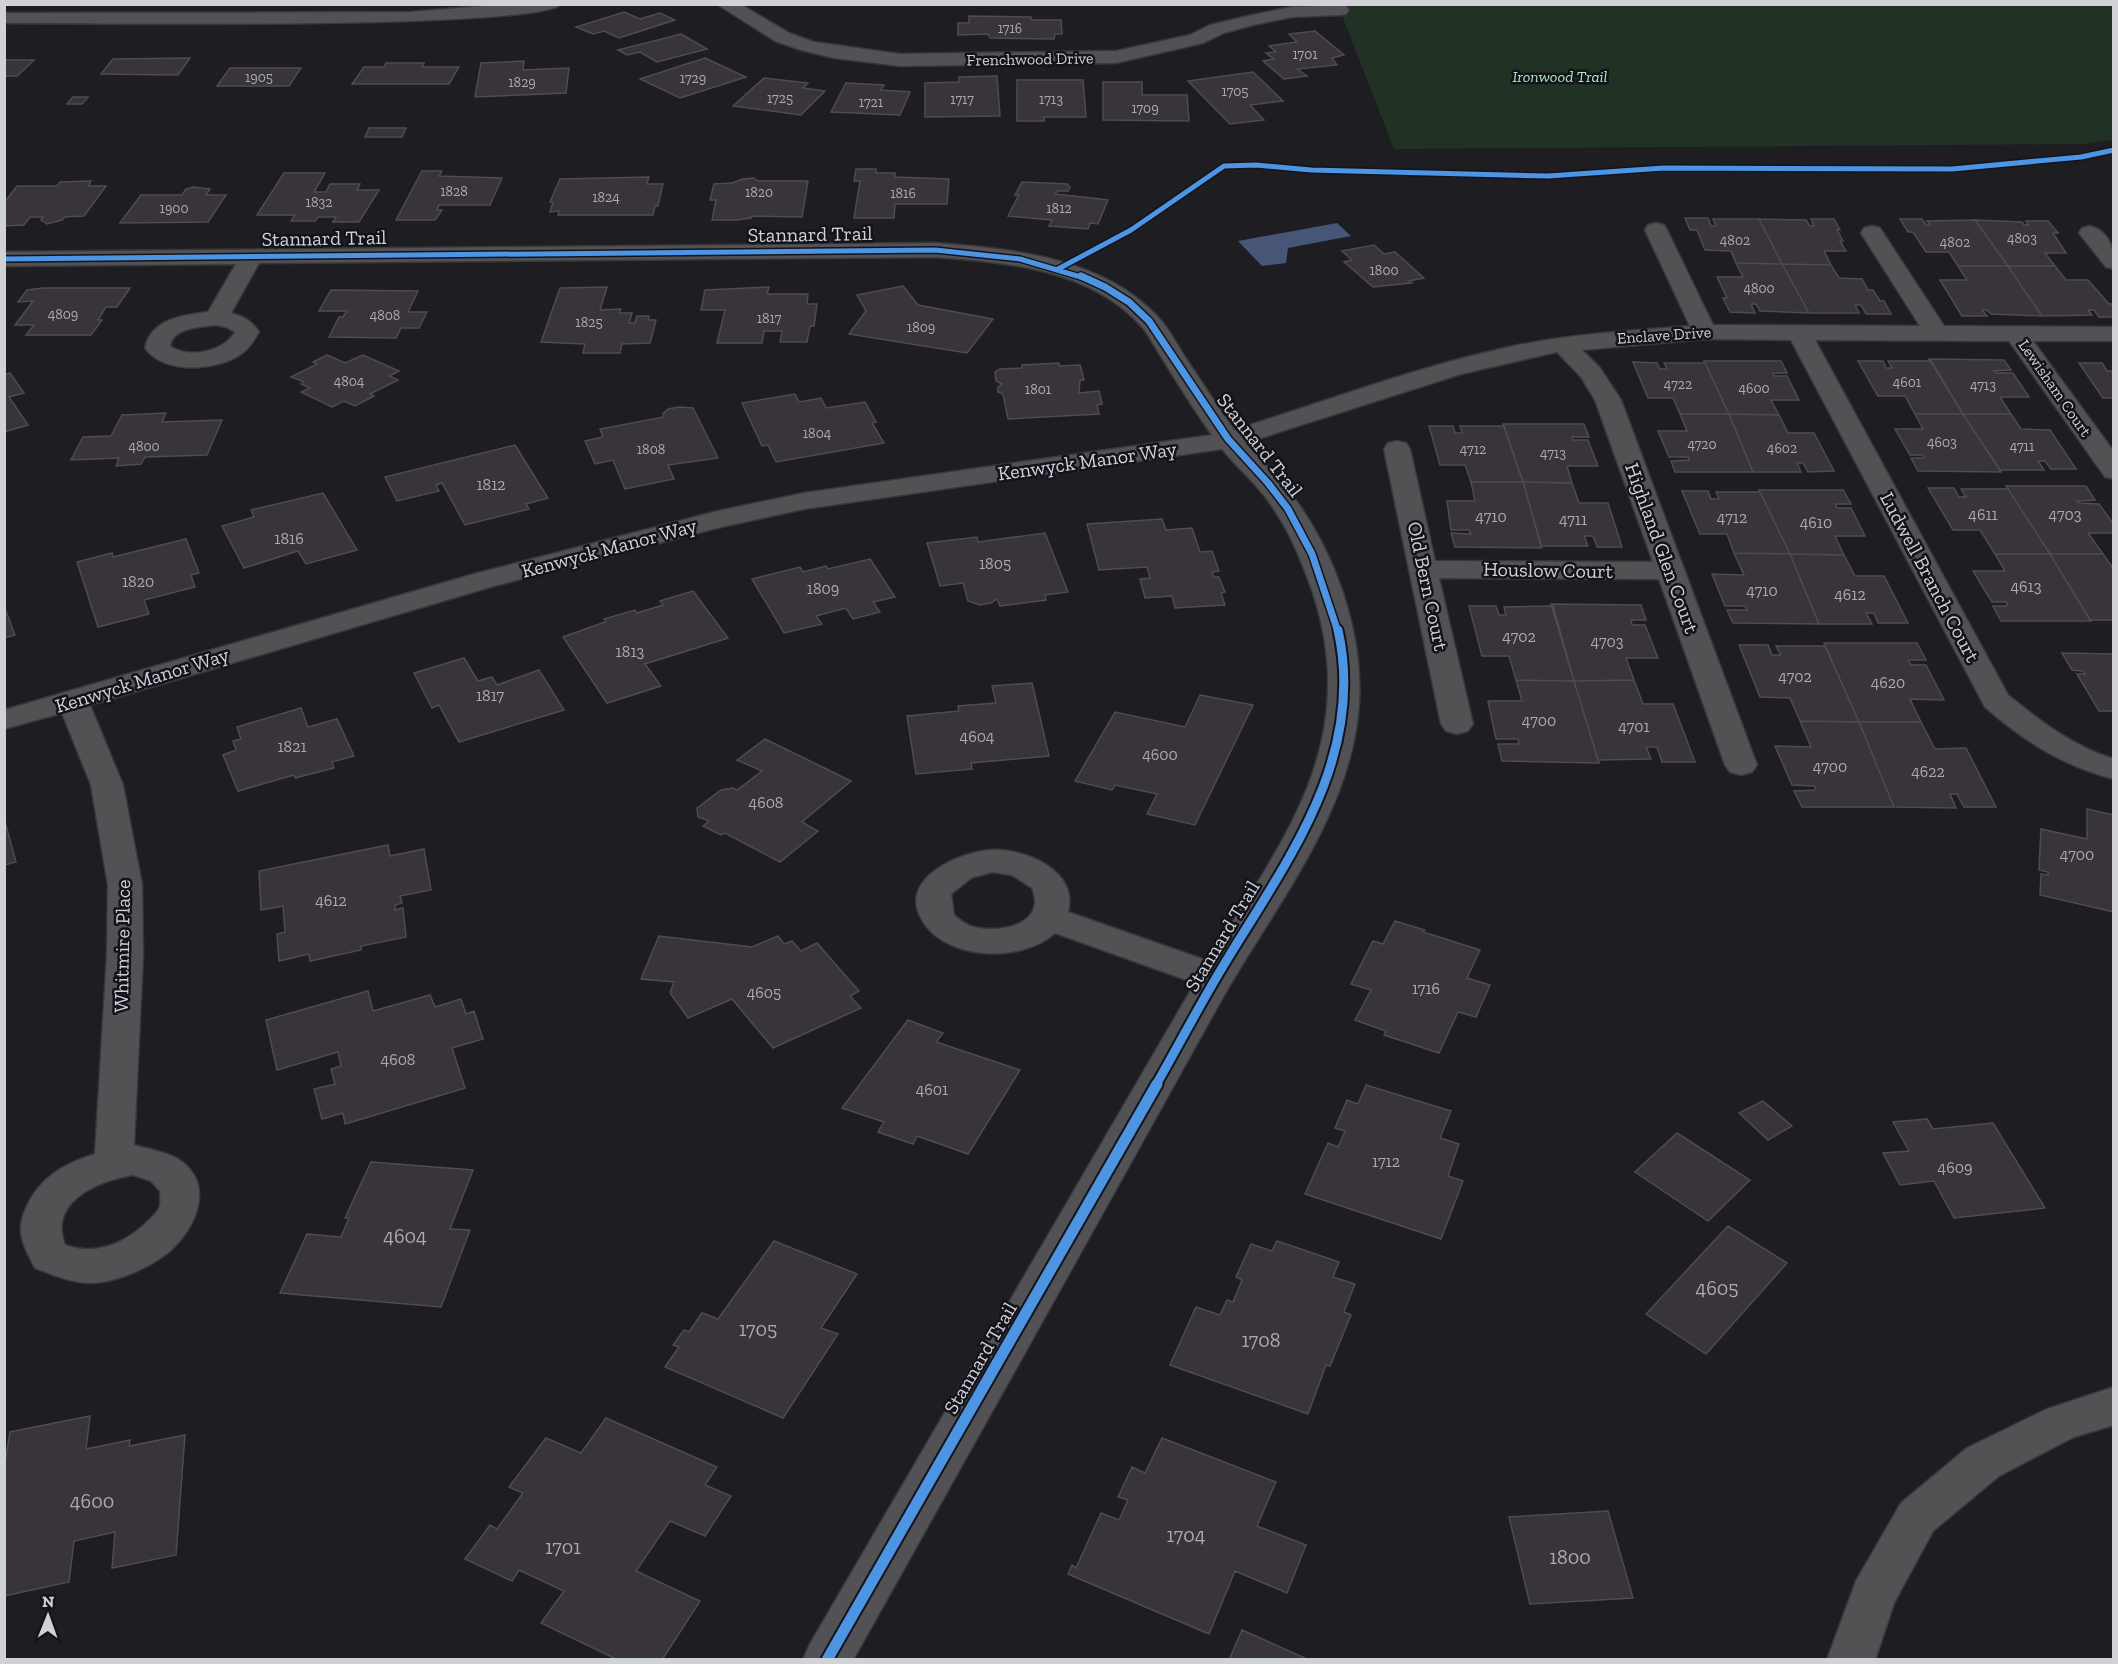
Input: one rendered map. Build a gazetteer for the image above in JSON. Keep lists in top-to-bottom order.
{
  "streets": {
    "street": [
      "Frenchwood Drive",
      "Stannard Trail",
      "Enclave Drive",
      "Lewisham Court",
      "Kenwyck Manor Way",
      "Highland Glen Court",
      "Houslow Court",
      "Ludwell Branch Court",
      "Old Bern Court",
      "Whitmire Place"
    ]
  },
  "crossings": [
    ["Stannard Trail", "Enclave Drive"],
    ["Stannard Trail", "Kenwyck Manor Way"],
    ["Enclave Drive", "Lewisham Court"],
    ["Enclave Drive", "Kenwyck Manor Way"],
    ["Enclave Drive", "Highland Glen Court"],
    ["Enclave Drive", "Ludwell Branch Court"],
    ["Kenwyck Manor Way", "Whitmire Place"],
    ["Highland Glen Court", "Houslow Court"],
    ["Houslow Court", "Old Bern Court"]
  ],
  "parks": ["Ironwood Trail"],
  "house_numbers": [
    "1716",
    "1701",
    "1905",
    "1729",
    "1829",
    "1705",
    "1725",
    "1717",
    "1713",
    "1721",
    "1709",
    "1828",
    "1820",
    "1816",
    "1824",
    "1832",
    "1900",
    "1812",
    "4803",
    "4802",
    "4802",
    "1800",
    "4800",
    "4809",
    "4808",
    "1817",
    "1825",
    "1809",
    "4804",
    "4601",
    "4722",
    "4713",
    "4600",
    "1801",
    "1804",
    "4603",
    "4720",
    "4800",
    "4711",
    "4602",
    "1808",
    "4712",
    "4713",
    "1812",
    "4611",
    "4703",
    "4710",
    "4712",
    "4711",
    "4610",
    "1816",
    "1805",
    "1820",
    "4613",
    "1809",
    "4710",
    "4612",
    "4702",
    "4703",
    "1813",
    "4702",
    "4620",
    "1817",
    "4700",
    "4701",
    "4604",
    "1821",
    "4600",
    "4700",
    "4622",
    "4608",
    "4700",
    "4612",
    "1716",
    "4605",
    "4608",
    "4601",
    "1712",
    "4609",
    "4604",
    "4605",
    "1705",
    "1708",
    "4600",
    "1704",
    "1701",
    "1800"
  ],
  "north": "top"
}
